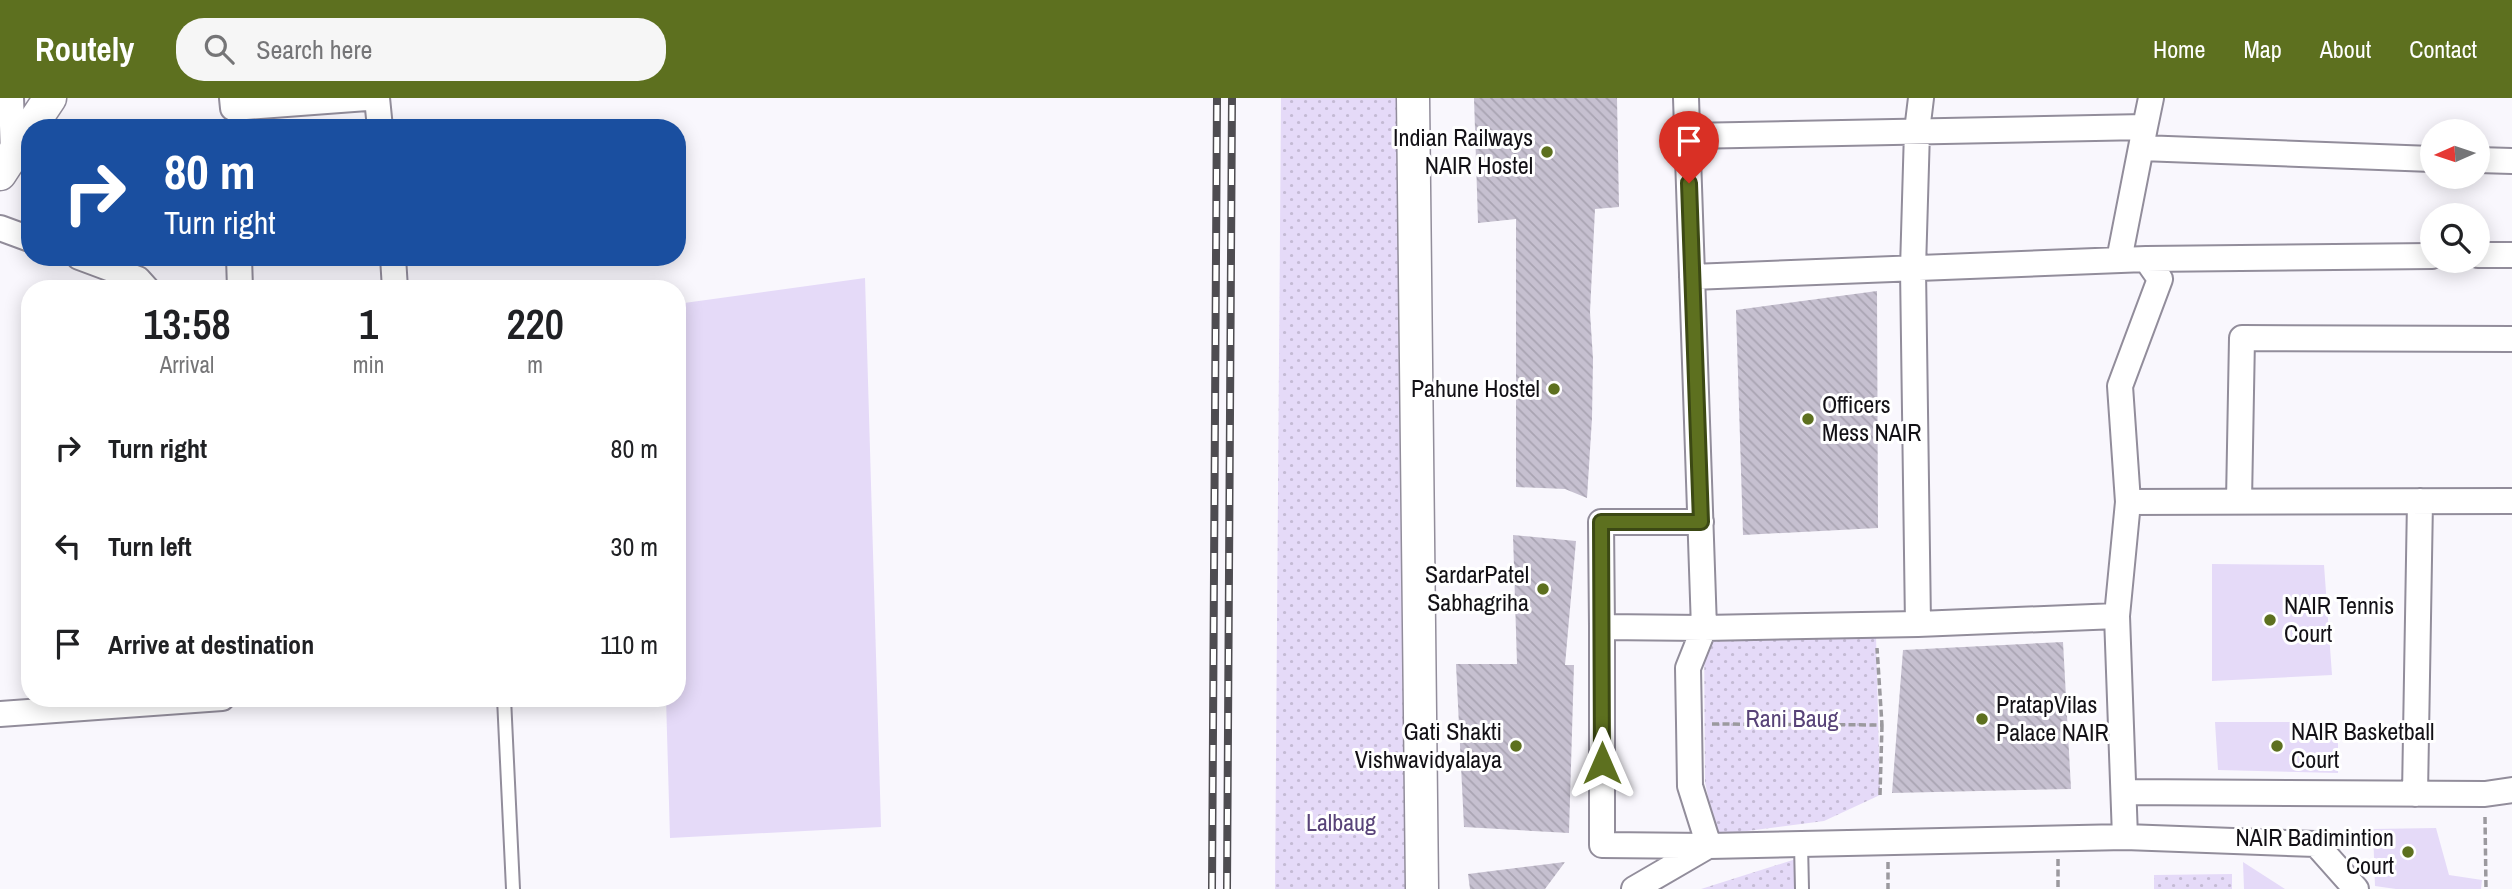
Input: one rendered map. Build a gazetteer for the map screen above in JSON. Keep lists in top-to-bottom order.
{
  "parks": ["Rani Baug", "Lalbaug"],
  "places": [
    "Indian Railways NAIR Hostel",
    "Pahune Hostel",
    "Officers Mess NAIR",
    "SardarPatel Sabhagriha",
    "NAIR Tennis Court",
    "PratapVilas Palace NAIR",
    "Gati Shakti Vishwavidyalaya",
    "NAIR Basketball Court",
    "NAIR Badimintion Court"
  ],
  "north": "left",
  "page": {
    "header": "Routely",
    "search": "Search here",
    "nav": [
      "Home",
      "Map",
      "About",
      "Contact"
    ],
    "turn": ["80 m", "Turn right"],
    "eta": [
      "13:58",
      "Arrival",
      "1",
      "min",
      "220",
      "m"
    ],
    "list": [
      {
        "name": "Turn right",
        "value": "80 m"
      },
      {
        "name": "Turn left",
        "value": "30 m"
      },
      {
        "name": "Arrive at destination",
        "value": "110 m"
      }
    ]
  }
}
